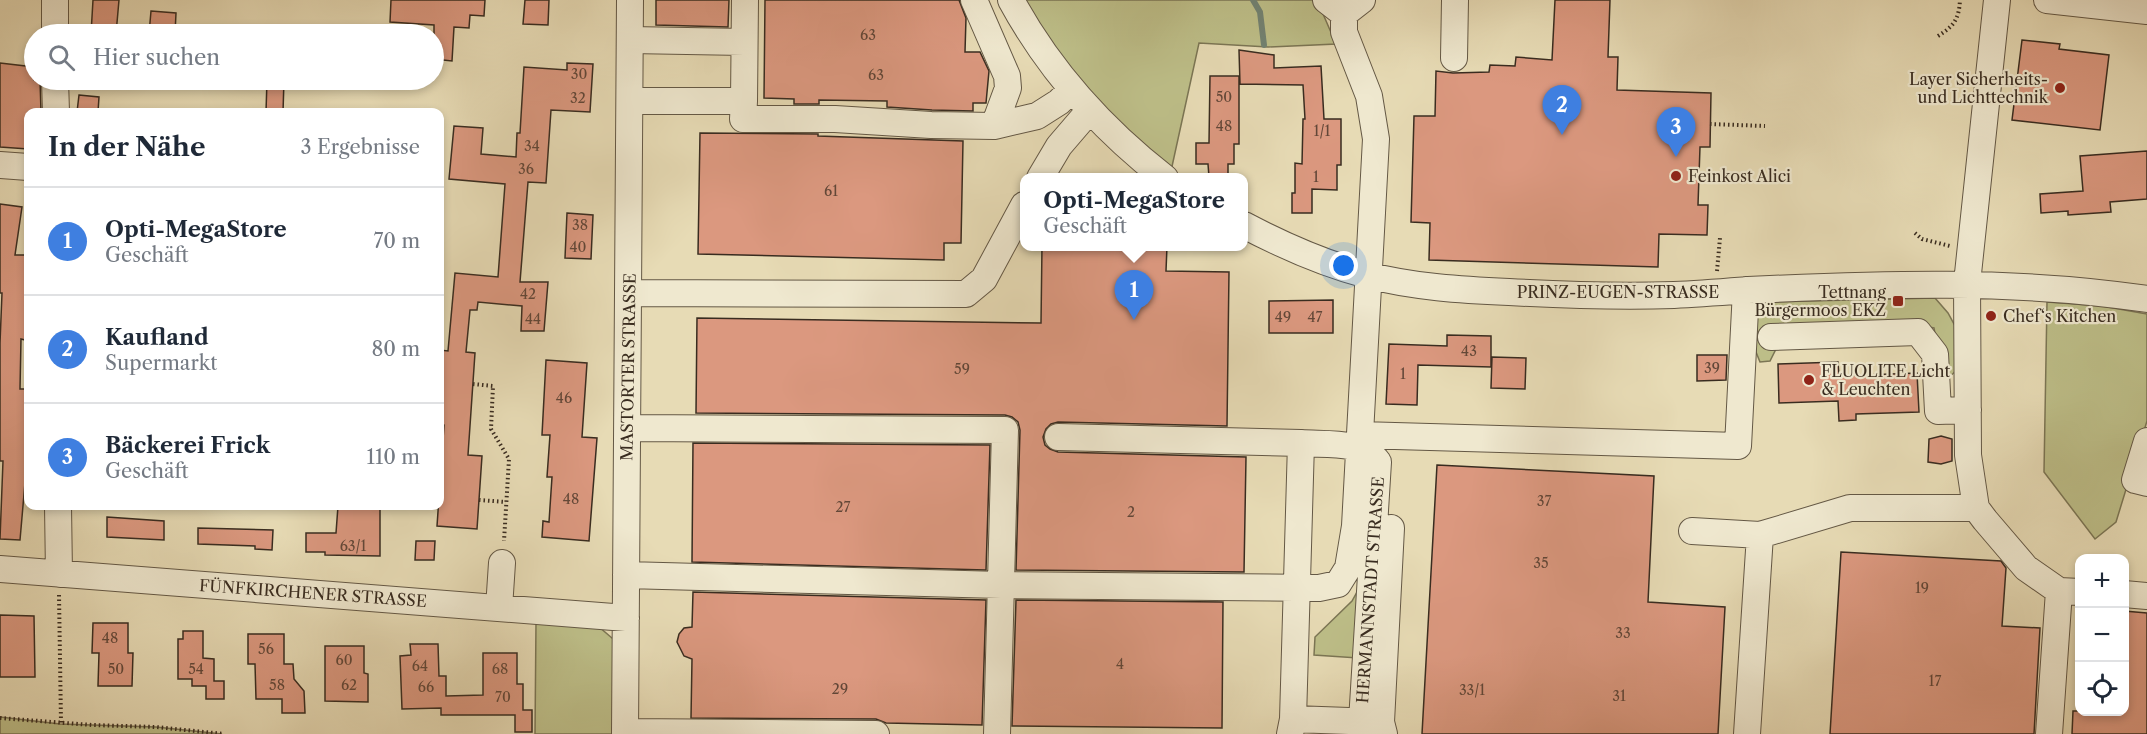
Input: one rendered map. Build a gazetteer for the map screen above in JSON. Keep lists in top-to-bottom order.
{
  "streets": {
    "street": [
      "PRINZ-EUGEN-STRASSE",
      "MASTORTER STRASSE",
      "HERMANNSTADT STRASSE",
      "FÜNFKIRCHENER STRASSE"
    ]
  },
  "crossings": [
    ["MASTORTER STRASSE", "FÜNFKIRCHENER STRASSE"]
  ],
  "places": {
    "other": [
      "Layer Sicherheits- und Lichttechnik",
      "Feinkost Alici",
      "Chef‘s Kitchen",
      "FLUOLITE Licht & Leuchten"
    ],
    "transit": ["Tettnang Bürgermoos EKZ"]
  },
  "house_numbers": [
    "63",
    "30",
    "63",
    "50",
    "32",
    "48",
    "1/1",
    "34",
    "36",
    "1",
    "61",
    "38",
    "40",
    "42",
    "49",
    "47",
    "44",
    "43",
    "39",
    "59",
    "1",
    "46",
    "48",
    "37",
    "27",
    "2",
    "63/1",
    "35",
    "19",
    "33",
    "48",
    "56",
    "60",
    "4",
    "64",
    "50",
    "54",
    "68",
    "17",
    "58",
    "62",
    "66",
    "29",
    "33/1",
    "31",
    "70"
  ],
  "page": {
    "search": "Hier suchen",
    "pins": ["2", "3", "1"],
    "heading": ["In der Nähe", "3 Ergebnisse"],
    "popup": ["Opti-MegaStore", "Geschäft"],
    "list": [
      {
        "mark": "1",
        "name": "Opti-MegaStore",
        "note": "Geschäft",
        "value": "70 m"
      },
      {
        "mark": "2",
        "name": "Kaufland",
        "note": "Supermarkt",
        "value": "80 m"
      },
      {
        "mark": "3",
        "name": "Bäckerei Frick",
        "note": "Geschäft",
        "value": "110 m"
      }
    ],
    "map_buttons": ["+", "−"]
  }
}
